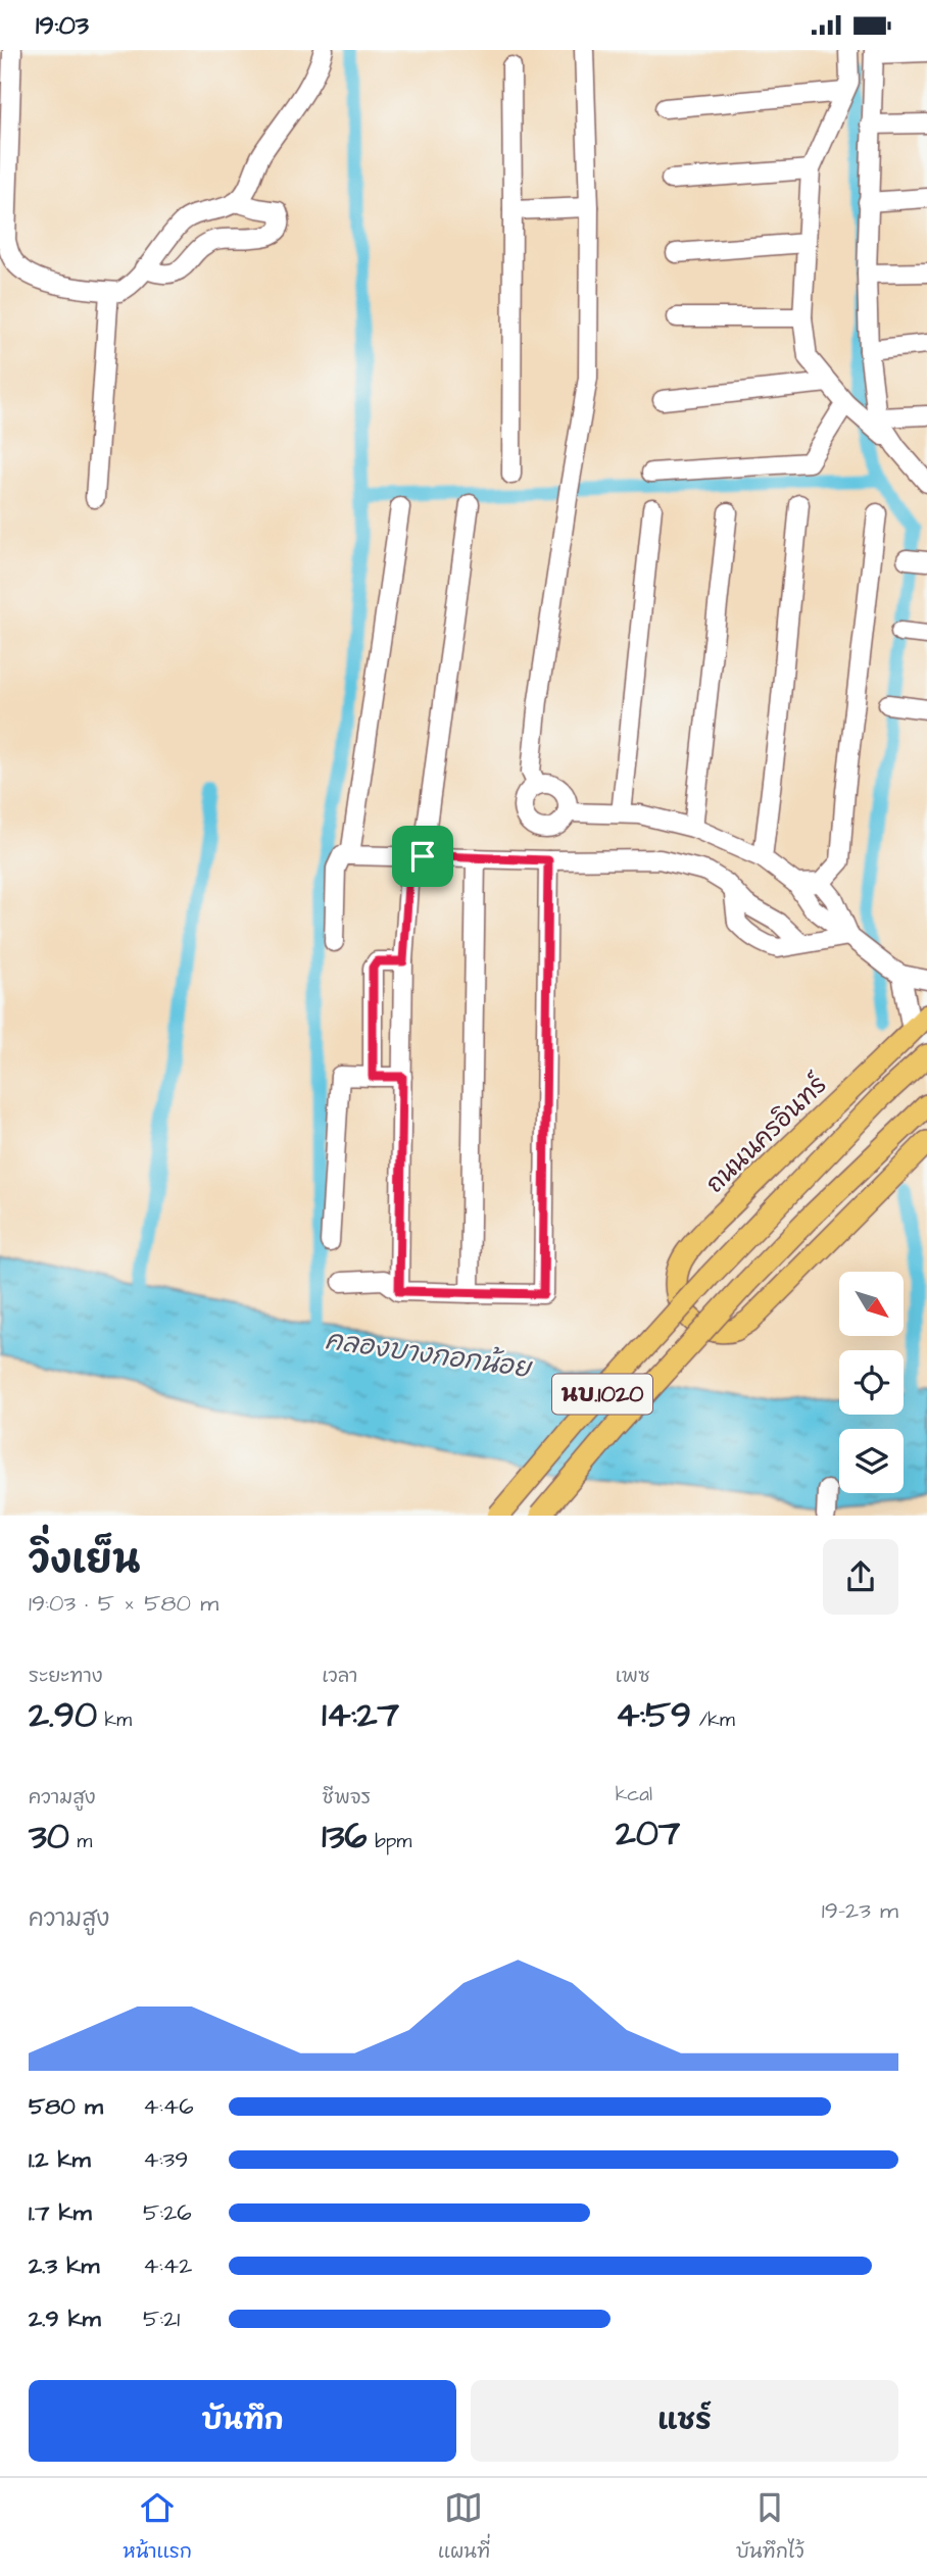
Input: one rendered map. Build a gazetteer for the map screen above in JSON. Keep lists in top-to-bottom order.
{
  "streets": {
    "main road": ["ถนนนครอินทร์", "นบ.1020"]
  },
  "water": ["คลองบางกอกน้อย"],
  "north": "bottom right",
  "page": {
    "status": "19:03",
    "heading": ["วิ่งเย็น", "19:03 · 5 × 580 m"],
    "stats": [
      ["ระยะทาง", "2.90 km"],
      ["เวลา", "14:27"],
      ["เพซ", "4:59 /km"],
      ["ความสูง", "30 m"],
      ["ชีพจร", "136 bpm"],
      ["kcal", "207"]
    ],
    "chart": ["ความสูง", "19–23 m"],
    "list": [
      {
        "name": "580 m",
        "note": "4:46"
      },
      {
        "name": "1.2 km",
        "note": "4:39"
      },
      {
        "name": "1.7 km",
        "note": "5:26"
      },
      {
        "name": "2.3 km",
        "note": "4:42"
      },
      {
        "name": "2.9 km",
        "note": "5:21"
      }
    ],
    "buttons": ["บันทึก", "แชร์"],
    "tabs": ["หน้าแรก", "แผนที่", "บันทึกไว้"]
  }
}
